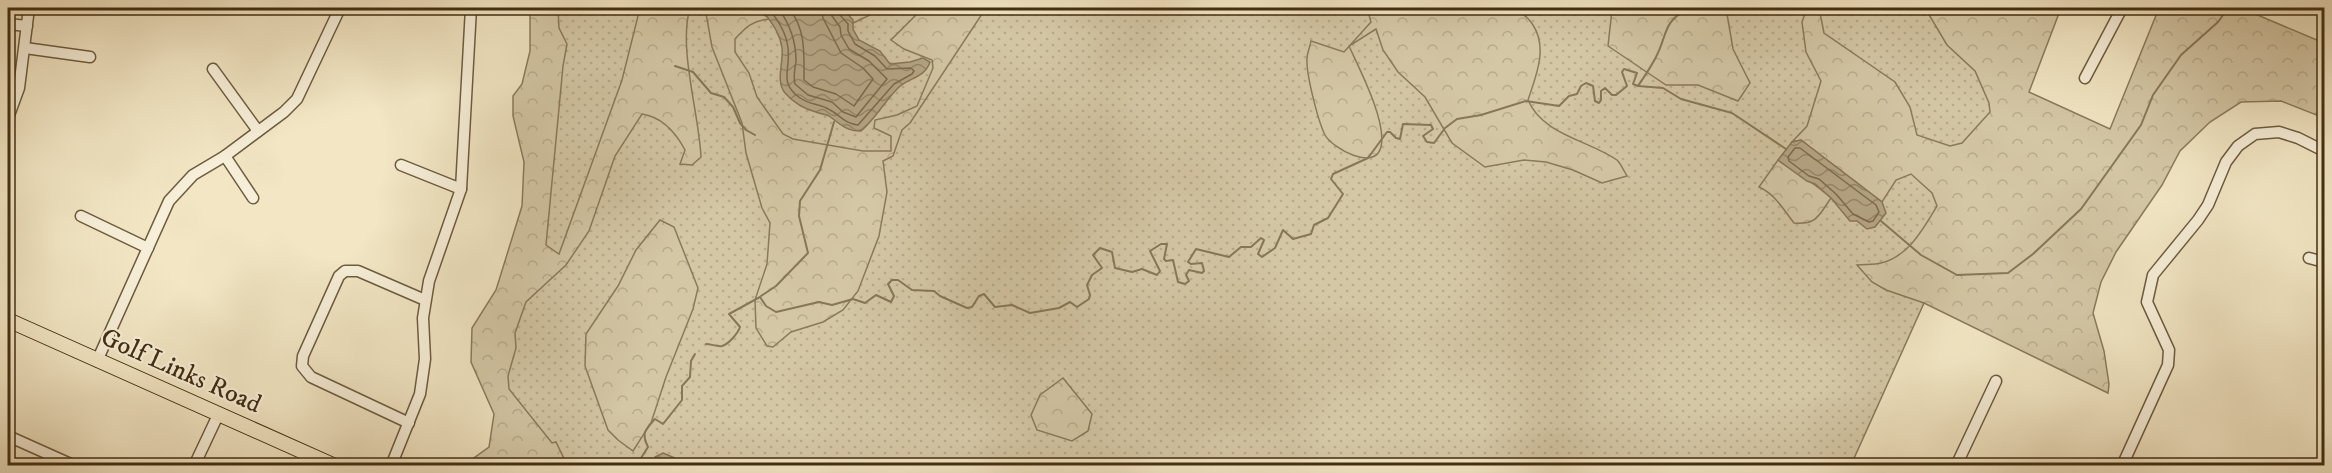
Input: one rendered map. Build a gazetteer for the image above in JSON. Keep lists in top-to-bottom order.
{
  "streets": {
    "main road": ["Golf Links Road"]
  }
}
